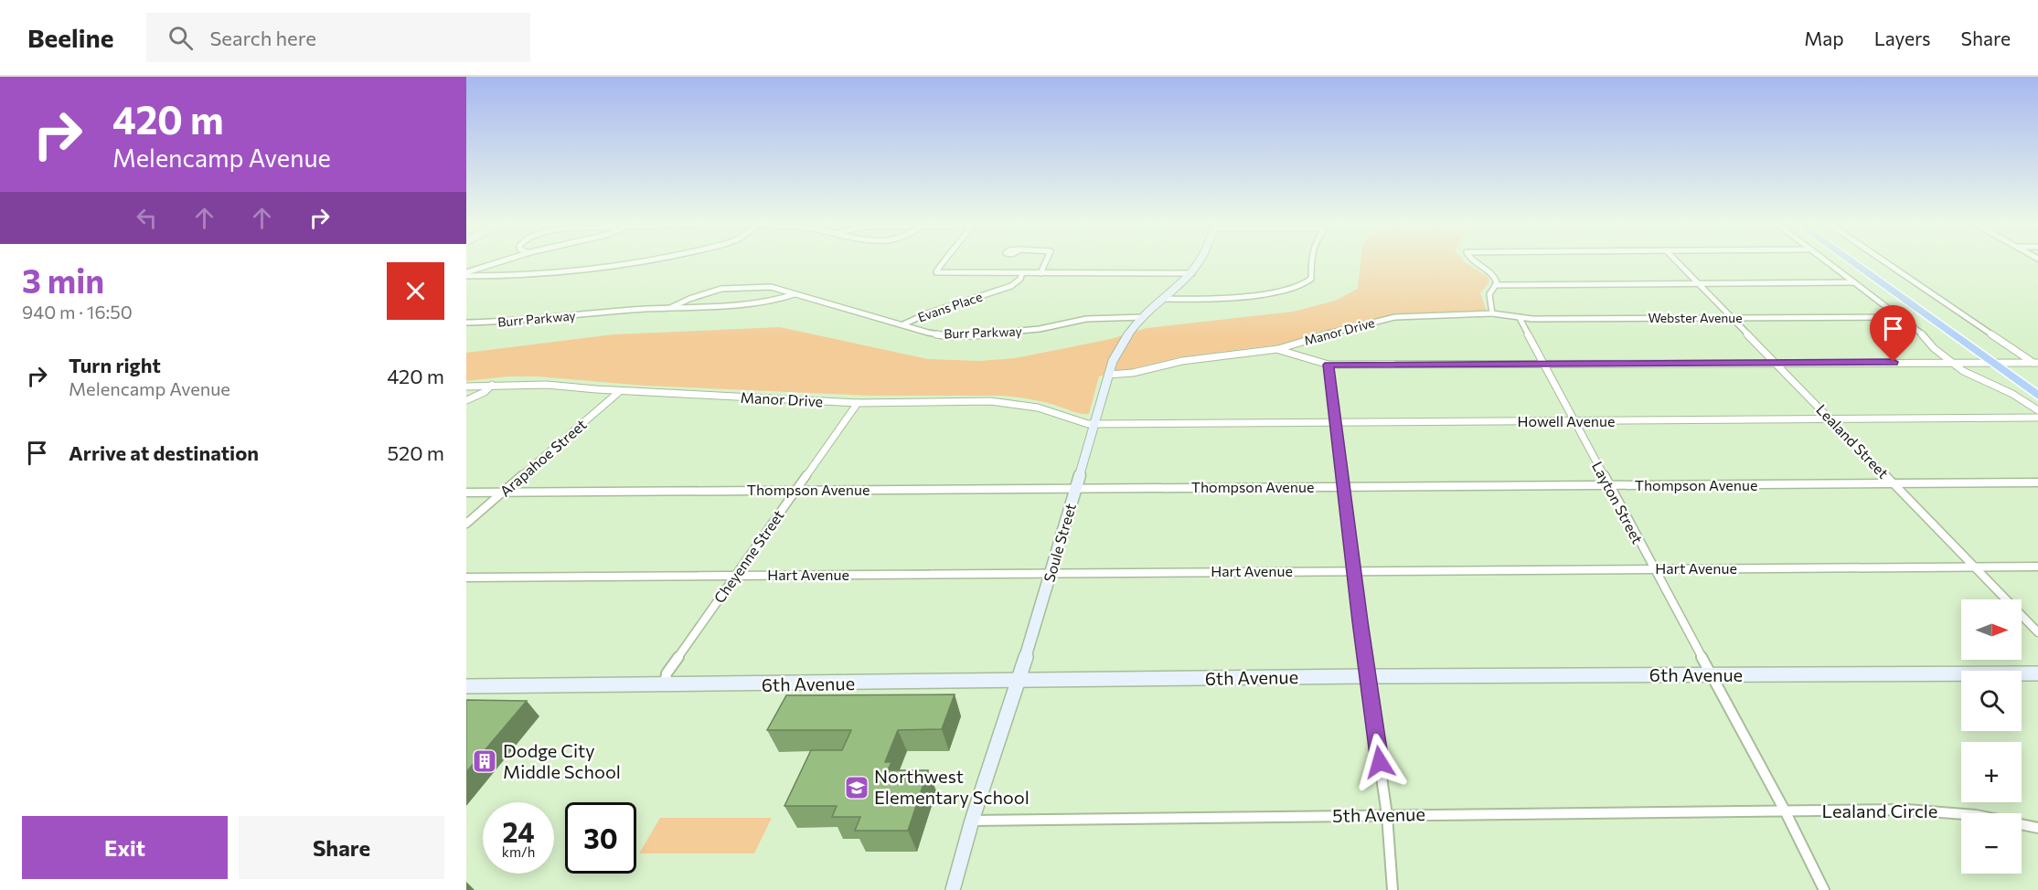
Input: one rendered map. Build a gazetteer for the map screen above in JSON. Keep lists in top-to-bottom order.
{
  "streets": {
    "street": [
      "Evans Place",
      "Webster Avenue",
      "Burr Parkway",
      "Manor Drive",
      "Howell Avenue",
      "Lealand Street",
      "Arapahoe Street",
      "Thompson Avenue",
      "Layton Street",
      "Soule Street",
      "Cheyenne Street",
      "Hart Avenue",
      "6th Avenue",
      "Lealand Circle",
      "5th Avenue"
    ]
  },
  "crossings": [
    ["Evans Place", "Burr Parkway"],
    ["Webster Avenue", "Manor Drive"],
    ["Webster Avenue", "Lealand Street"],
    ["Webster Avenue", "Layton Street"],
    ["Burr Parkway", "Soule Street"],
    ["Manor Drive", "Howell Avenue"],
    ["Manor Drive", "Arapahoe Street"],
    ["Manor Drive", "Soule Street"],
    ["Manor Drive", "Cheyenne Street"],
    ["Howell Avenue", "Lealand Street"],
    ["Howell Avenue", "Layton Street"],
    ["Howell Avenue", "Soule Street"],
    ["Lealand Street", "Thompson Avenue"],
    ["Lealand Street", "Hart Avenue"],
    ["Arapahoe Street", "Thompson Avenue"],
    ["Thompson Avenue", "Layton Street"],
    ["Thompson Avenue", "Soule Street"],
    ["Thompson Avenue", "Cheyenne Street"],
    ["Layton Street", "Hart Avenue"],
    ["Layton Street", "6th Avenue"],
    ["Layton Street", "Lealand Circle"],
    ["Layton Street", "5th Avenue"],
    ["Soule Street", "Hart Avenue"],
    ["Soule Street", "6th Avenue"],
    ["Soule Street", "5th Avenue"],
    ["Cheyenne Street", "Hart Avenue"],
    ["Cheyenne Street", "6th Avenue"],
    ["Lealand Circle", "5th Avenue"]
  ],
  "places": {
    "building": ["Dodge City Middle School"],
    "school or university": ["Northwest Elementary School"]
  },
  "north": "right",
  "page": {
    "header": "Beeline",
    "search": "Search here",
    "nav": ["Map", "Layers", "Share"],
    "turn": ["420 m", "Melencamp Avenue"],
    "heading": ["3 min", "940 m · 16:50"],
    "list": [
      {
        "name": "Turn right",
        "note": "Melencamp Avenue",
        "value": "420 m"
      },
      {
        "name": "Arrive at destination",
        "value": "520 m"
      }
    ],
    "map_buttons": ["+", "−"],
    "speed": "24 km/h",
    "limit": "30",
    "buttons": ["Exit", "Share"]
  }
}
